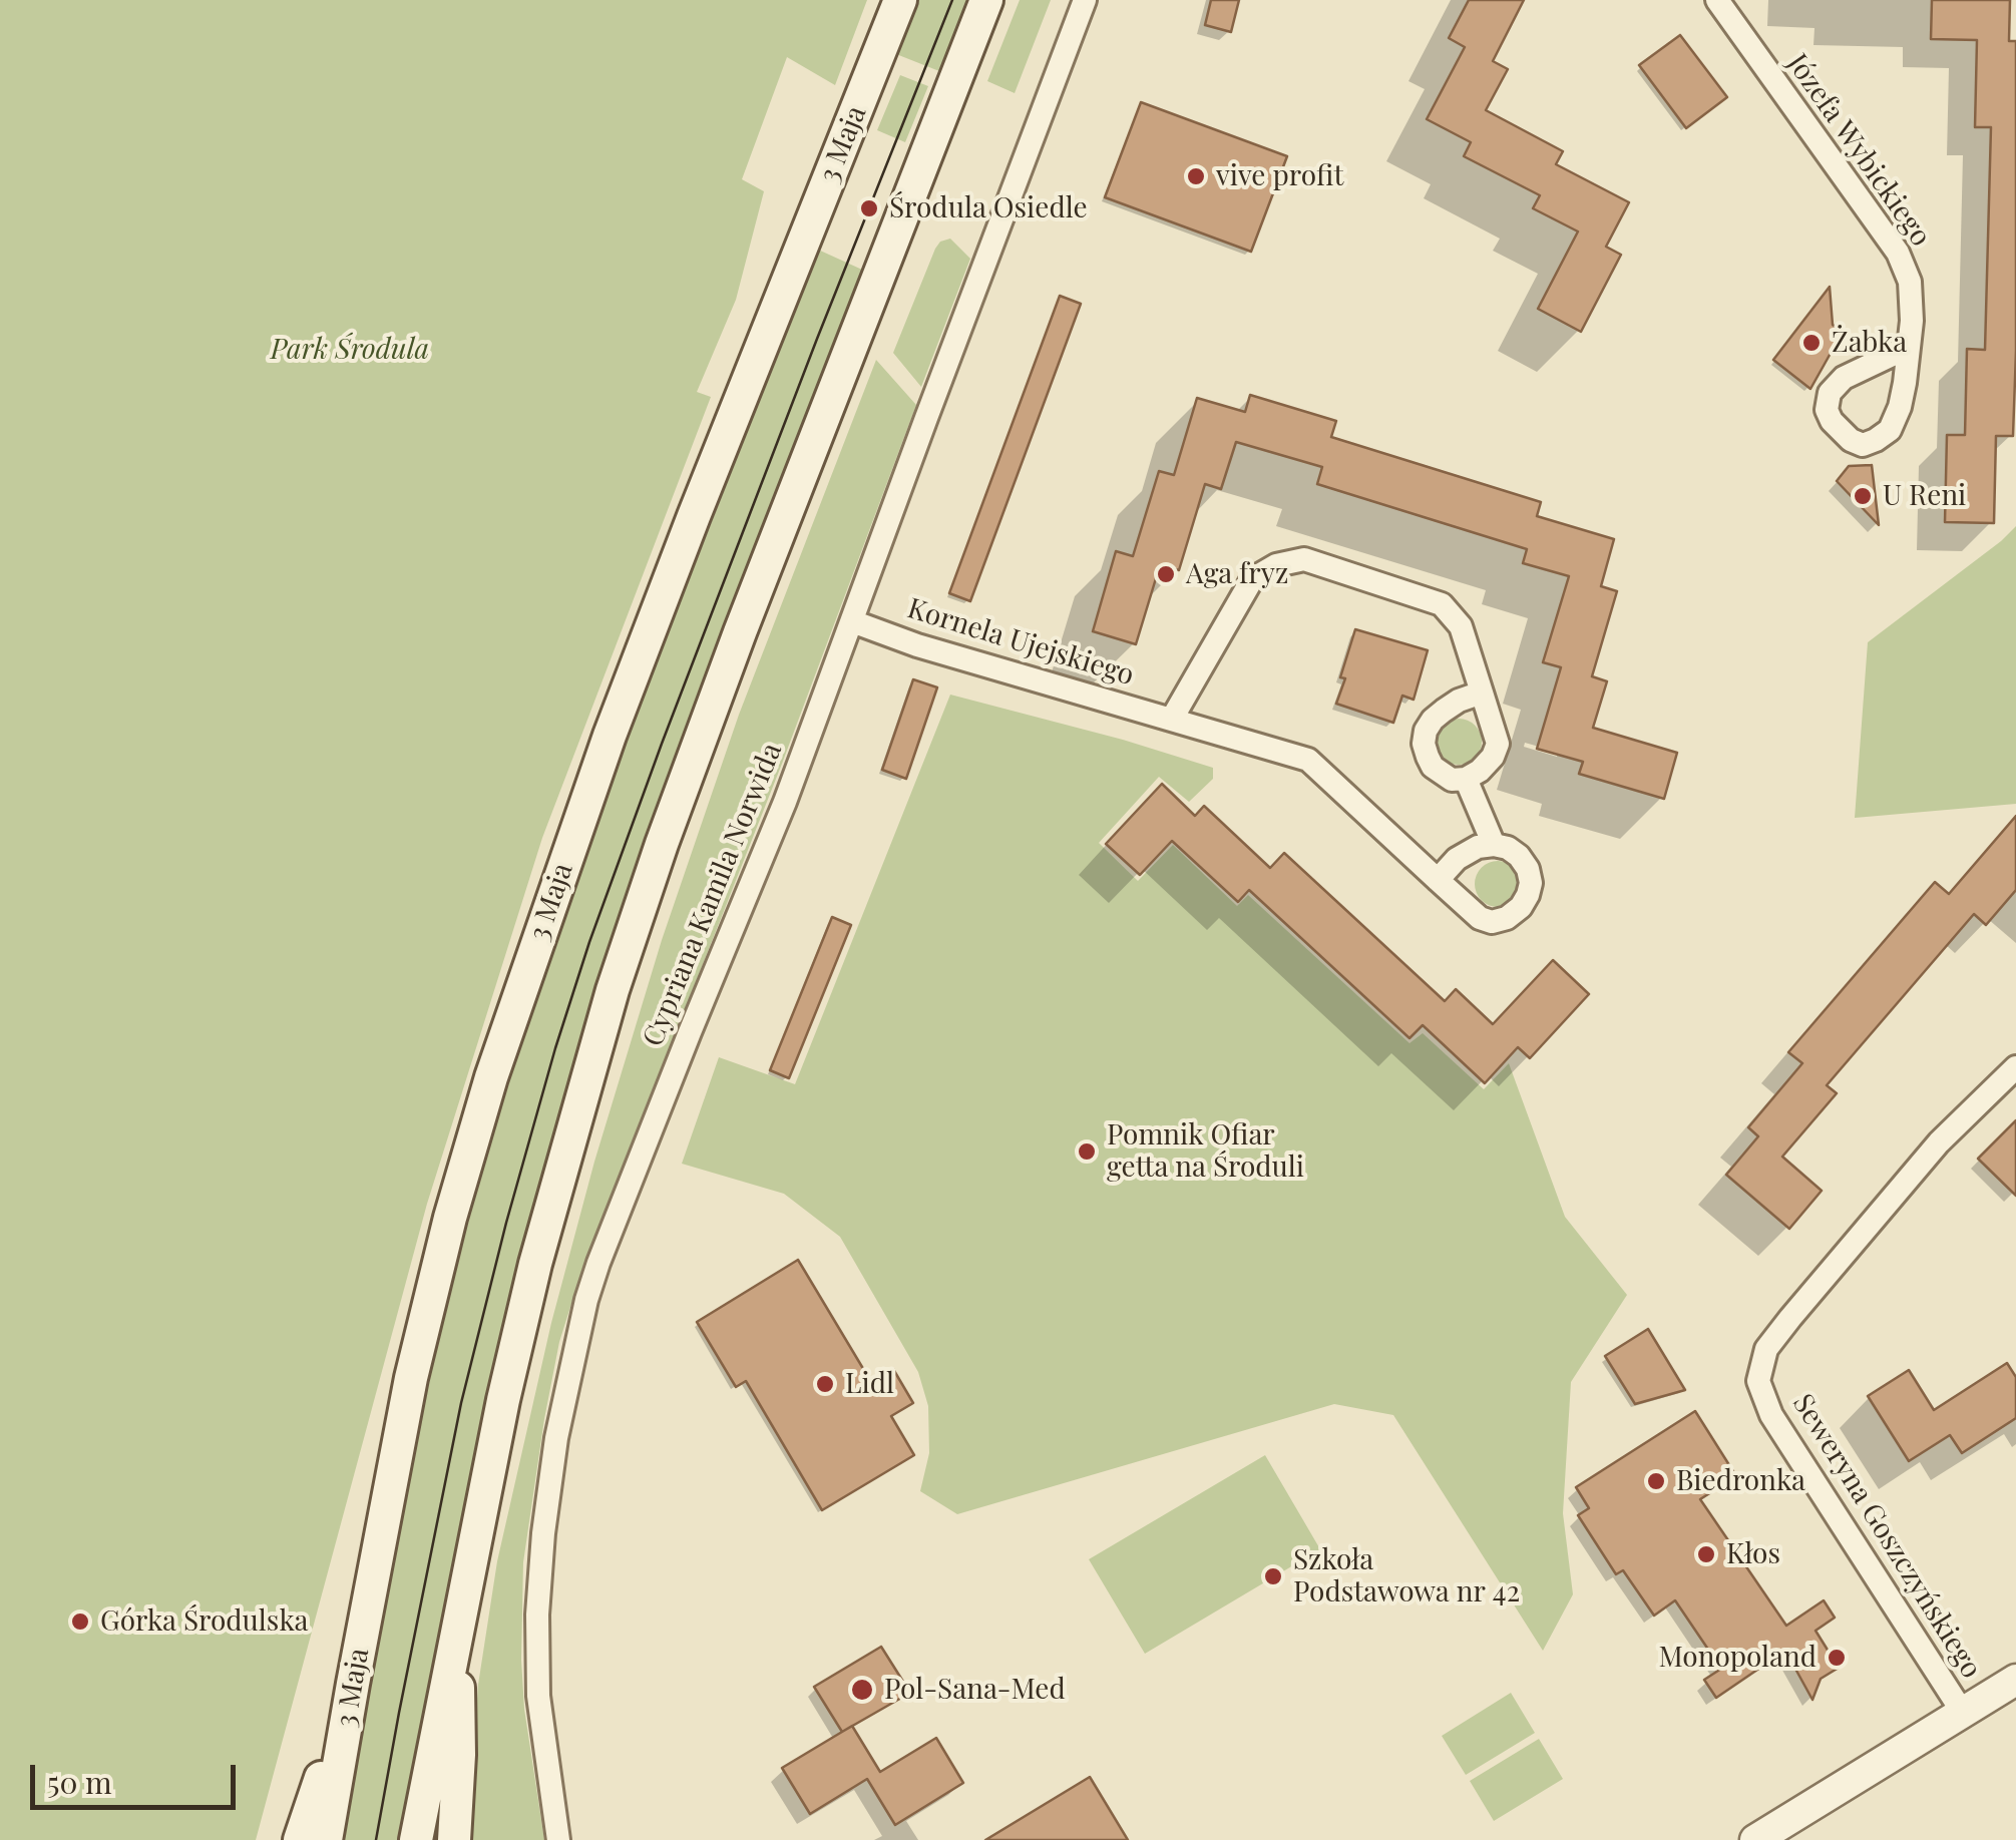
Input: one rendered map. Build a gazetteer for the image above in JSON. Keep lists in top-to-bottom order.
{
  "streets": {
    "main road": ["3 Maja"],
    "street": [
      "Józefa Wybickiego",
      "Kornela Ujejskiego",
      "Cypriana Kamila Norwida",
      "Seweryna Goszczyńskiego"
    ]
  },
  "crossings": [
    ["Kornela Ujejskiego", "Cypriana Kamila Norwida"]
  ],
  "parks": ["Park Środula"],
  "places": [
    "vive profit",
    "Środula Osiedle",
    "Żabka",
    "U Reni",
    "Aga fryz",
    "Pomnik Ofiar getta na Środuli",
    "Lidl",
    "Biedronka",
    "Kłos",
    "Szkoła Podstawowa nr 42",
    "Górka Środulska",
    "Monopoland",
    "Pol-Sana-Med"
  ],
  "scale_bar": "50 m"
}
